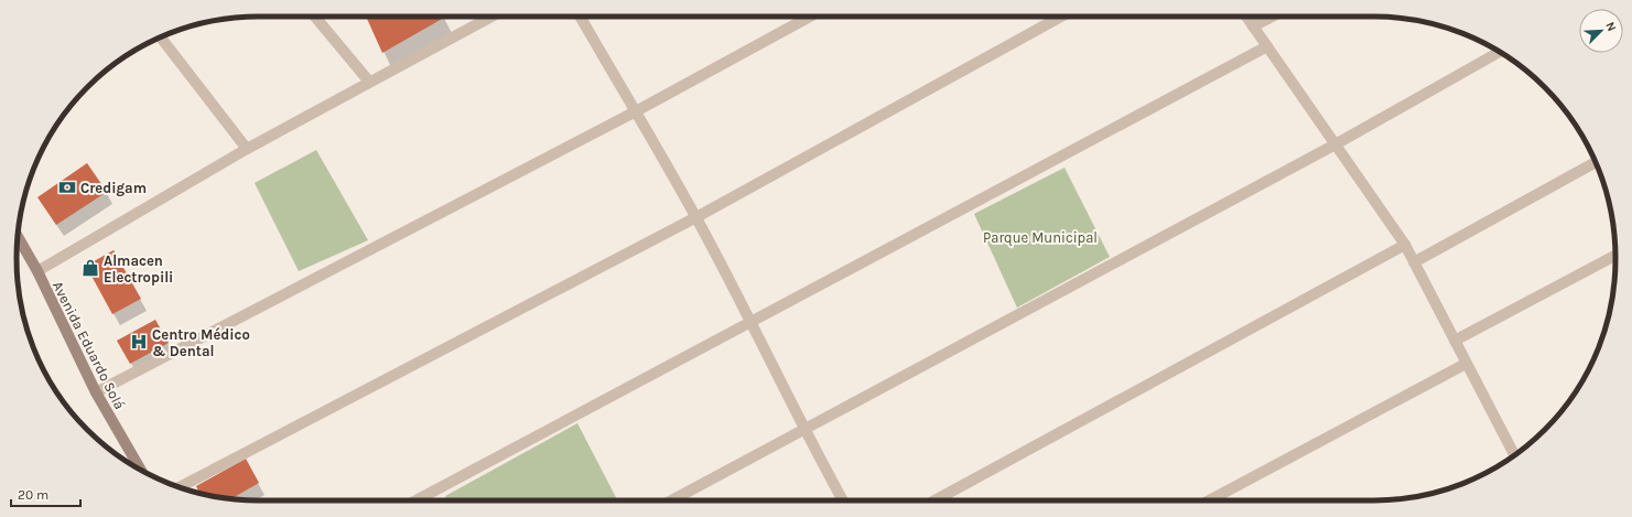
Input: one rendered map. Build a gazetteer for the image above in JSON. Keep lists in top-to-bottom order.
{
  "streets": {
    "main road": ["Avenida Eduardo Solá"]
  },
  "parks": ["Parque Municipal"],
  "places": {
    "bank": ["Credigam"],
    "shop": ["Almacen Electropili"],
    "hospital": ["Centro Médico & Dental"]
  },
  "scale_bar": "20 m",
  "north": "top right"
}
